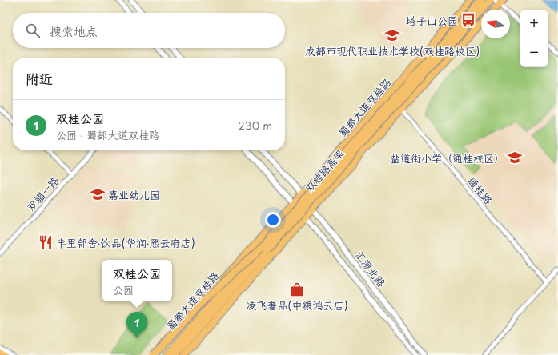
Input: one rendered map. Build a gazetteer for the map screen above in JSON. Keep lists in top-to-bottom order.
{
  "streets": {
    "highway": ["双桂路高架"],
    "main road": ["蜀都大道双桂路"],
    "street": ["通桂路", "双福一路", "汇源北路"]
  },
  "crossings": [
    ["蜀都大道双桂路", "汇源北路"]
  ],
  "places": {
    "bus stop": ["塔子山公园"],
    "school or university": ["成都市现代职业技术学校(双桂路校区)", "盐道街小学（通桂校区）", "嘉业幼儿园"],
    "restaurant": ["半里邻舍·饮品(华润·熙云府店)"],
    "shop": ["凌飞奢品(中粮鸿云店)"]
  },
  "north": "left",
  "page": {
    "map_buttons": ["+", "−"],
    "search": "搜索地点",
    "heading": "附近",
    "list": [
      {
        "mark": "1",
        "name": "双桂公园",
        "note": "公园 · 蜀都大道双桂路",
        "value": "230 m"
      }
    ],
    "popup": ["双桂公园", "公园"],
    "pins": "1"
  }
}
